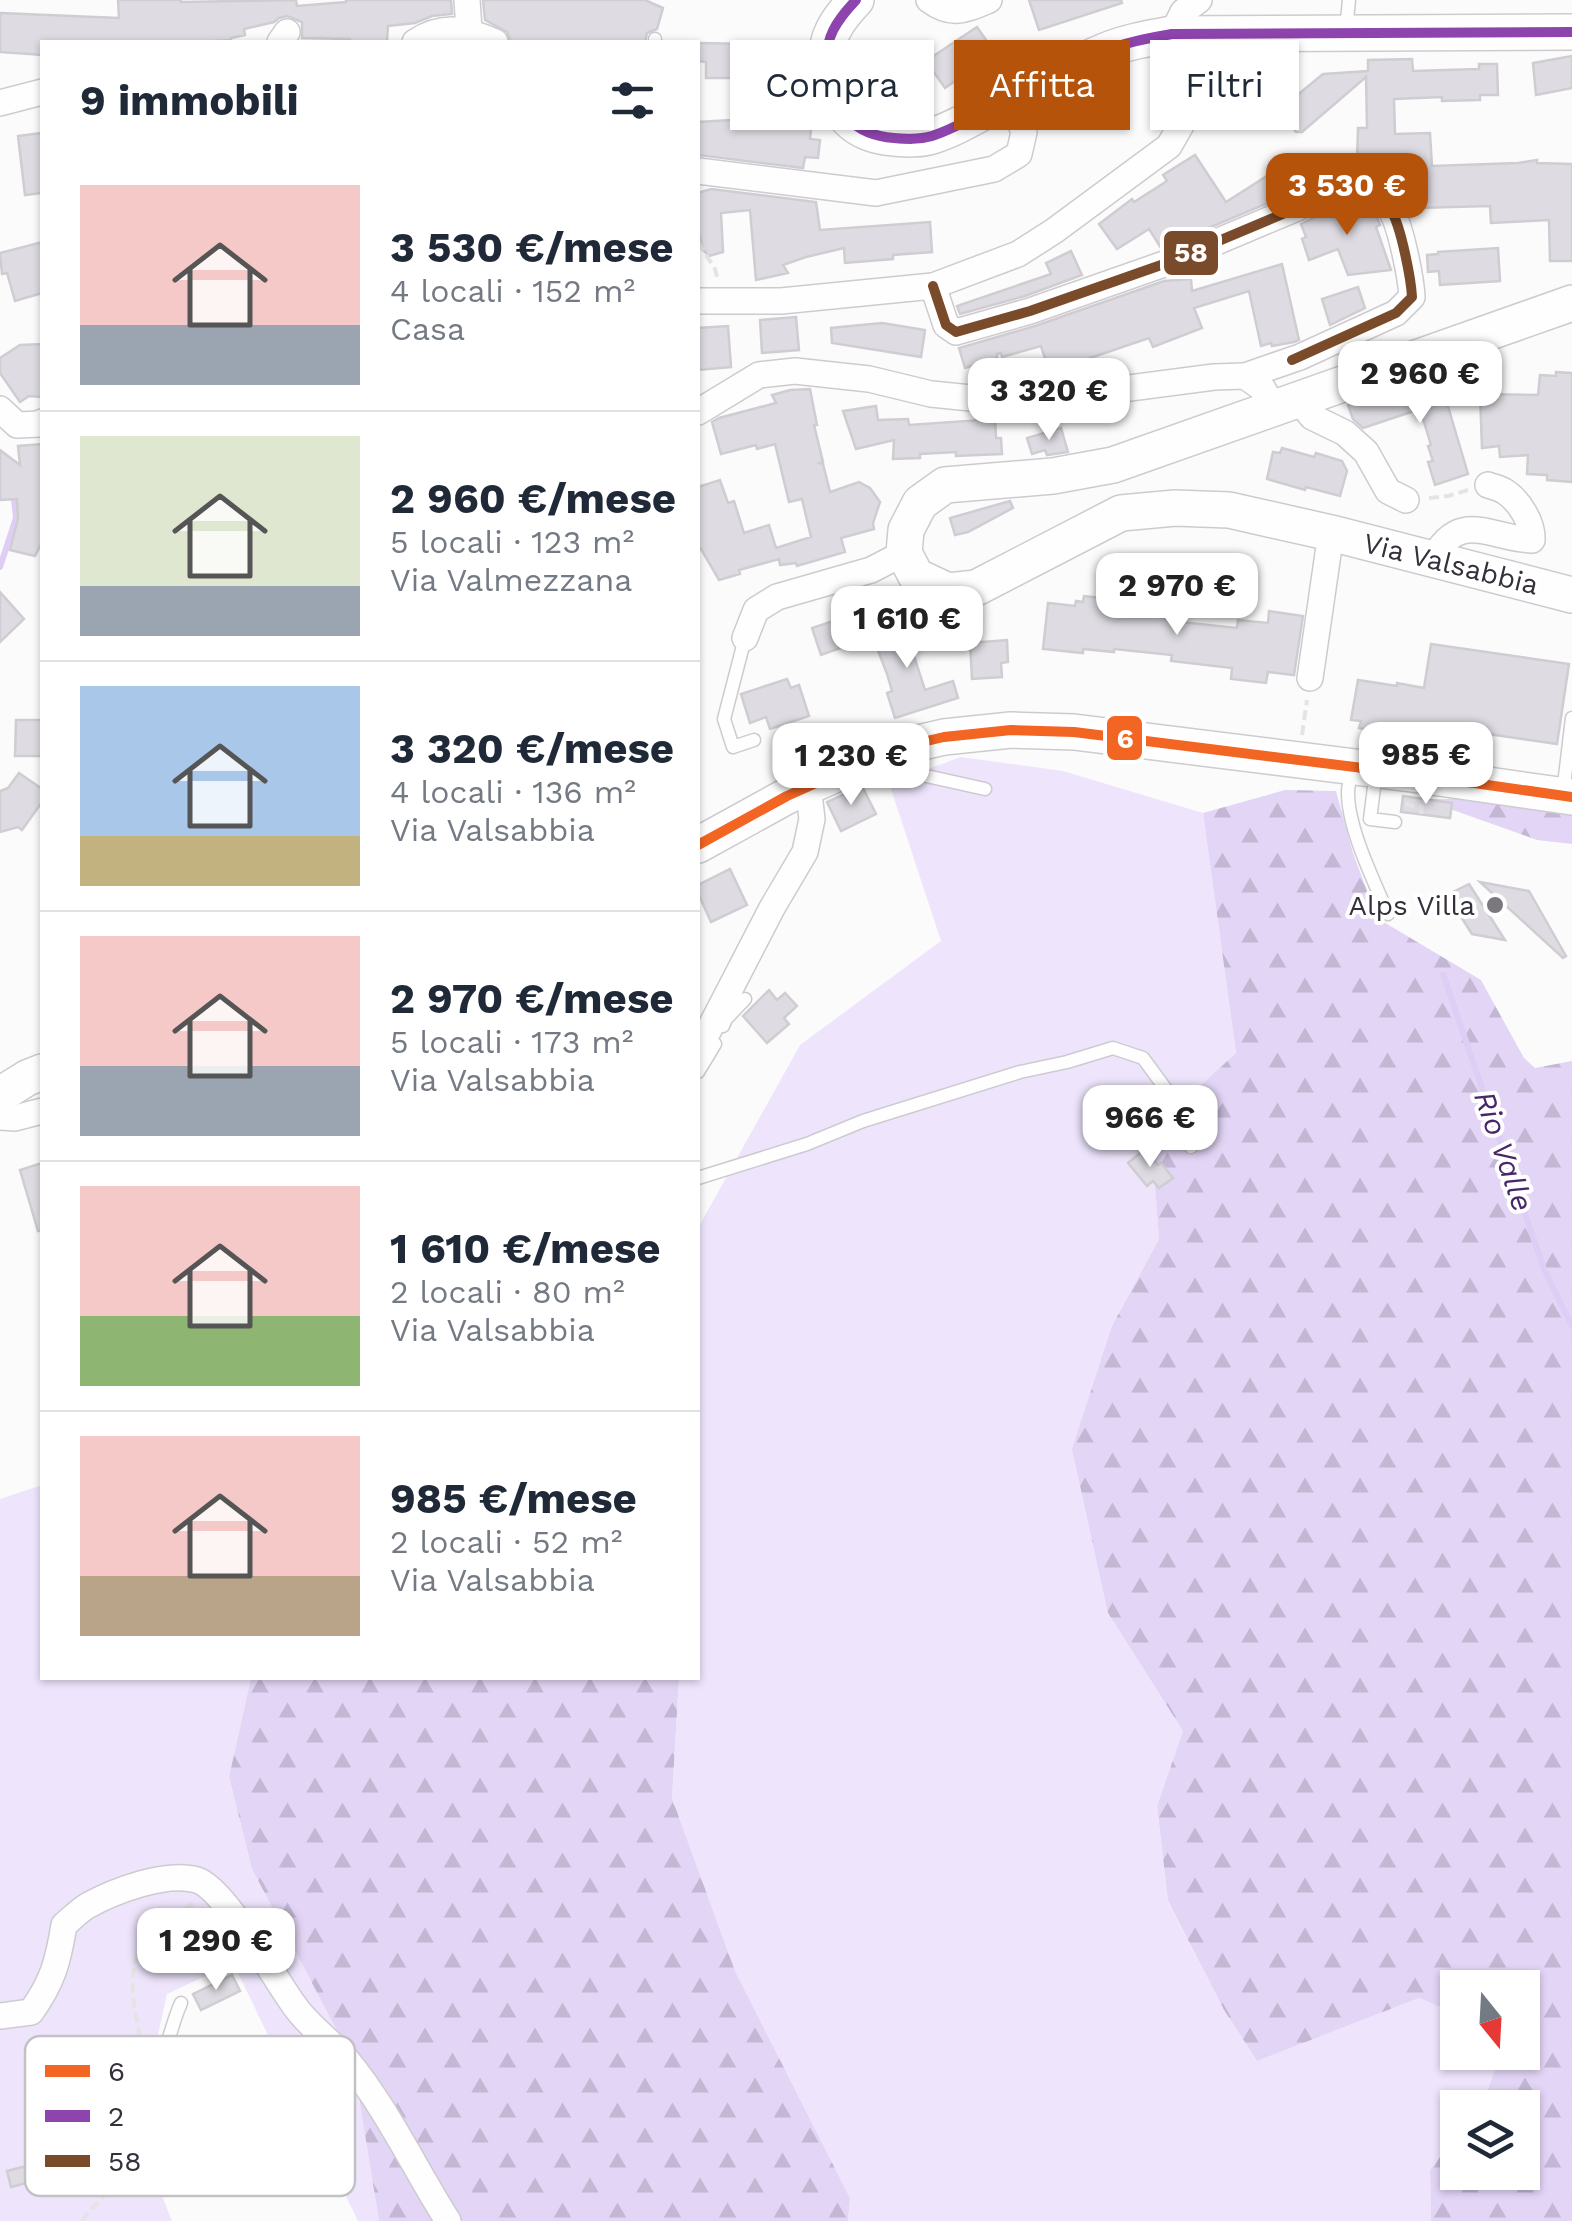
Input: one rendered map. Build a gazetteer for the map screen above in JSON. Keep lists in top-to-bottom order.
{
  "streets": {
    "main road": ["Via Valsabbia"]
  },
  "water": ["Rio Valle"],
  "places": ["Alps Villa"],
  "lines": ["transit line 2", "transit line 58", "transit line 6"],
  "legend": ["6", "2", "58"],
  "north": "bottom",
  "page": {
    "chip": ["Compra", "Affitta", "Filtri"],
    "heading": "9 immobili",
    "price": [
      "3 530 €",
      "2 960 €",
      "3 320 €",
      "2 970 €",
      "1 610 €",
      "985 €",
      "1 230 €",
      "966 €",
      "1 290 €"
    ],
    "list": [
      {
        "name": "3 530 €/mese",
        "note": "4 locali · 152 m² · Casa"
      },
      {
        "name": "2 960 €/mese",
        "note": "5 locali · 123 m² · Via Valmezzana"
      },
      {
        "name": "3 320 €/mese",
        "note": "4 locali · 136 m² · Via Valsabbia"
      },
      {
        "name": "2 970 €/mese",
        "note": "5 locali · 173 m² · Via Valsabbia"
      },
      {
        "name": "1 610 €/mese",
        "note": "2 locali · 80 m² · Via Valsabbia"
      },
      {
        "name": "985 €/mese",
        "note": "2 locali · 52 m² · Via Valsabbia"
      }
    ]
  }
}
